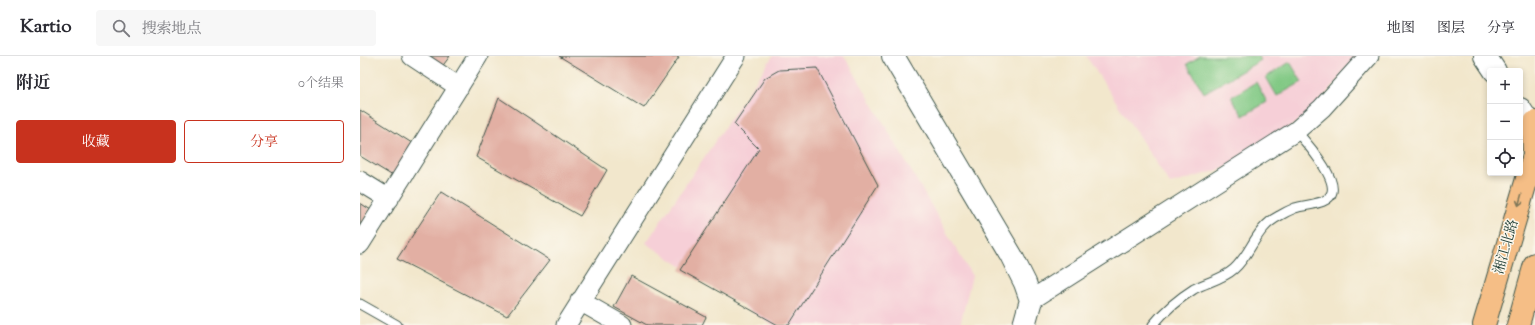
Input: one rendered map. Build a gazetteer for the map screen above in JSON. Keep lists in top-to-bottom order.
{
  "streets": {
    "main road": ["湘江北路"]
  },
  "page": {
    "header": "Kartio",
    "search": "搜索地点",
    "nav": ["地图", "图层", "分享"],
    "heading": ["附近", "0个结果"],
    "map_buttons": ["+", "−"],
    "buttons": ["收藏", "分享"]
  }
}
